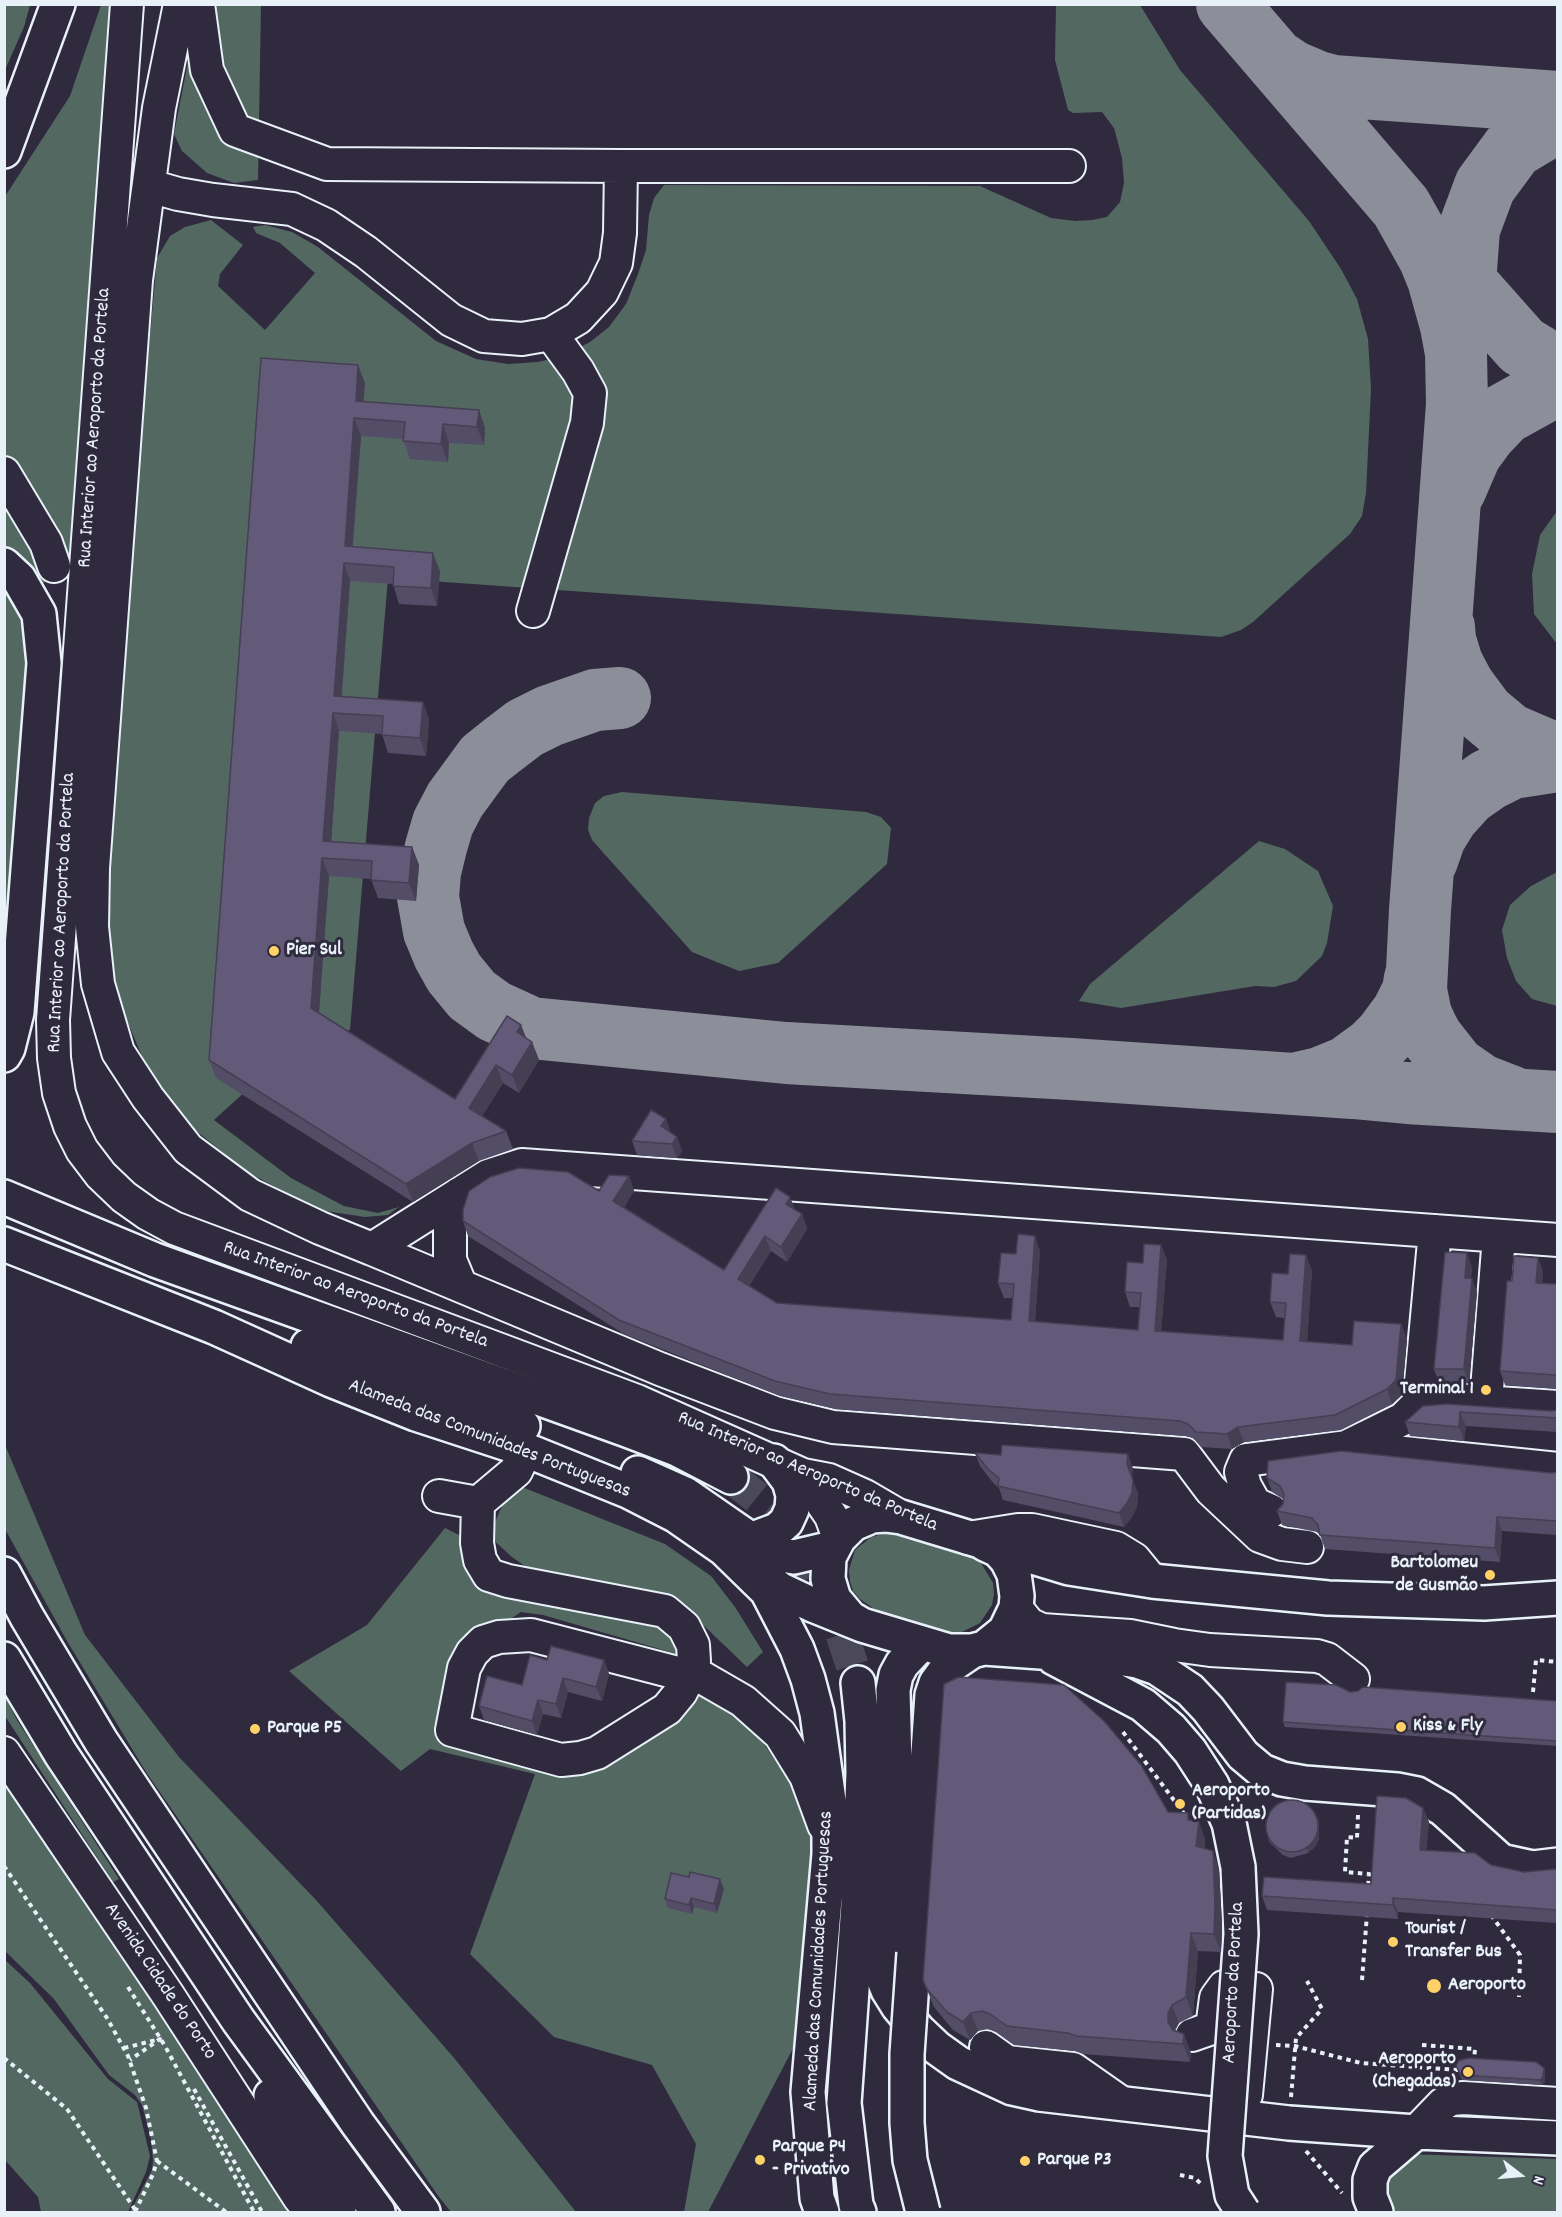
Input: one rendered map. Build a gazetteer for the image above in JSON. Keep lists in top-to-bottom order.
{
  "streets": {
    "main road": ["Rua Interior ao Aeroporto da Portela", "Alameda das Comunidades Portuguesas", "Aeroporto da Portela"],
    "street": ["Avenida Cidade do Porto"]
  },
  "places": [
    "Pier Sul",
    "Terminal 1",
    "Bartolomeu de Gusmão",
    "Kiss & Fly",
    "Parque P5",
    "Aeroporto (Partidas)",
    "Tourist / Transfer Bus",
    "Aeroporto",
    "Aeroporto (Chegadas)",
    "Parque P4 - Privativo",
    "Parque P3"
  ],
  "north": "right"
}
